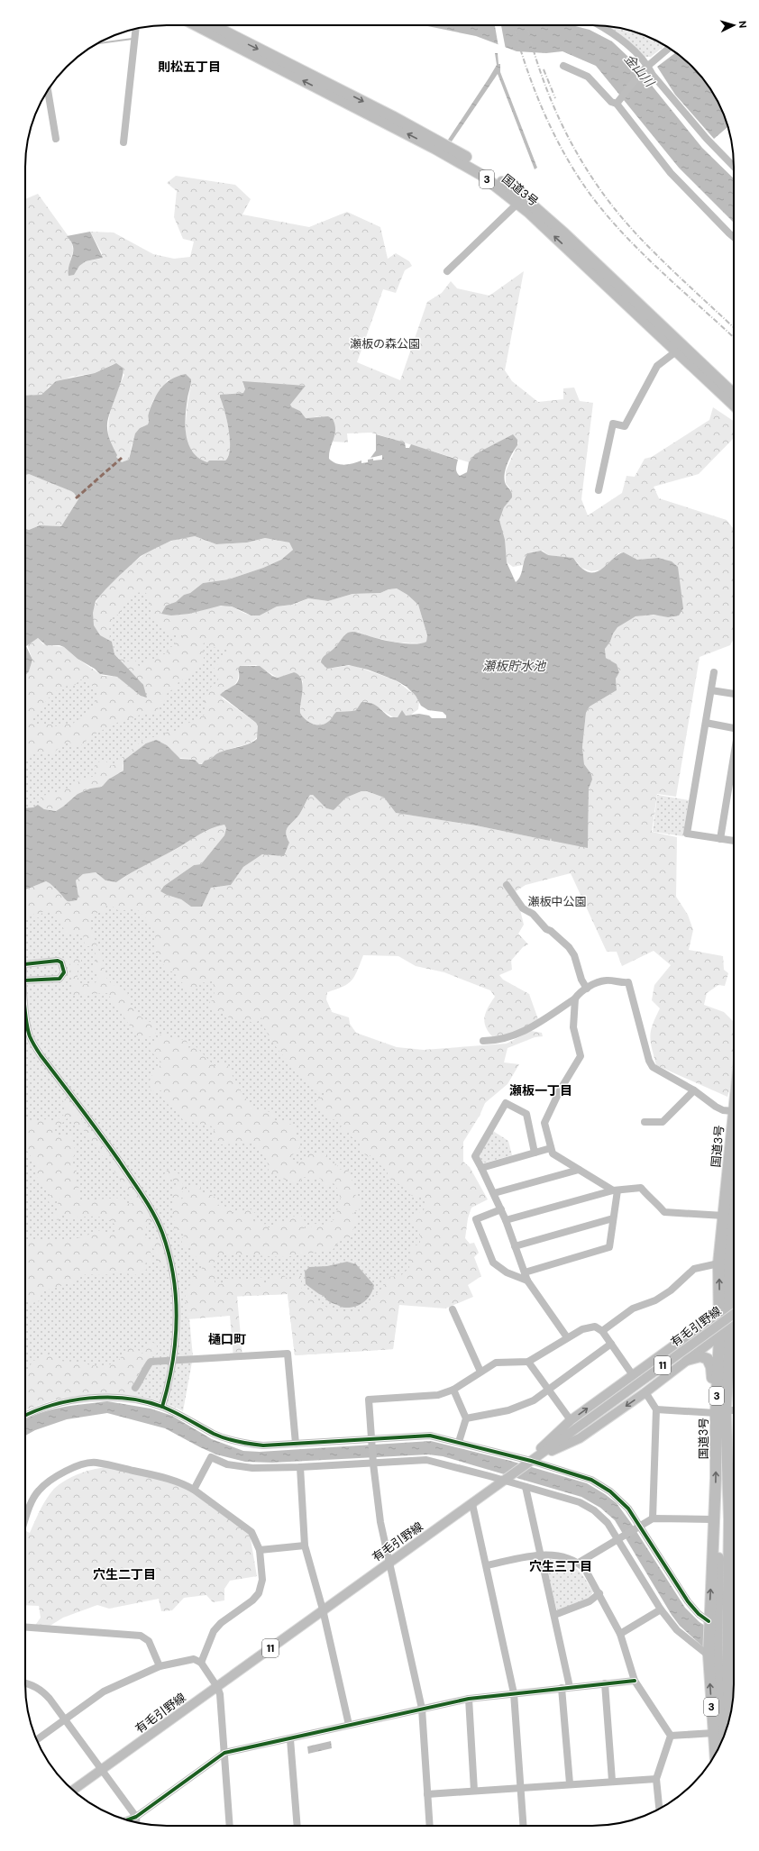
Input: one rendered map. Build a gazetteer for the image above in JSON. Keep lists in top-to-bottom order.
{
  "streets": {
    "highway": ["3", "国道3号"],
    "main road": ["有毛引野線", "11"]
  },
  "crossings": [
    ["3", "国道3号"]
  ],
  "districts": [
    "則松五丁目",
    "瀬板一丁目",
    "樋口町",
    "穴生三丁目",
    "穴生二丁目"
  ],
  "water": ["金山川", "瀬板貯水池"],
  "parks": ["瀬板の森公園", "瀬板中公園"],
  "north": "right"
}
